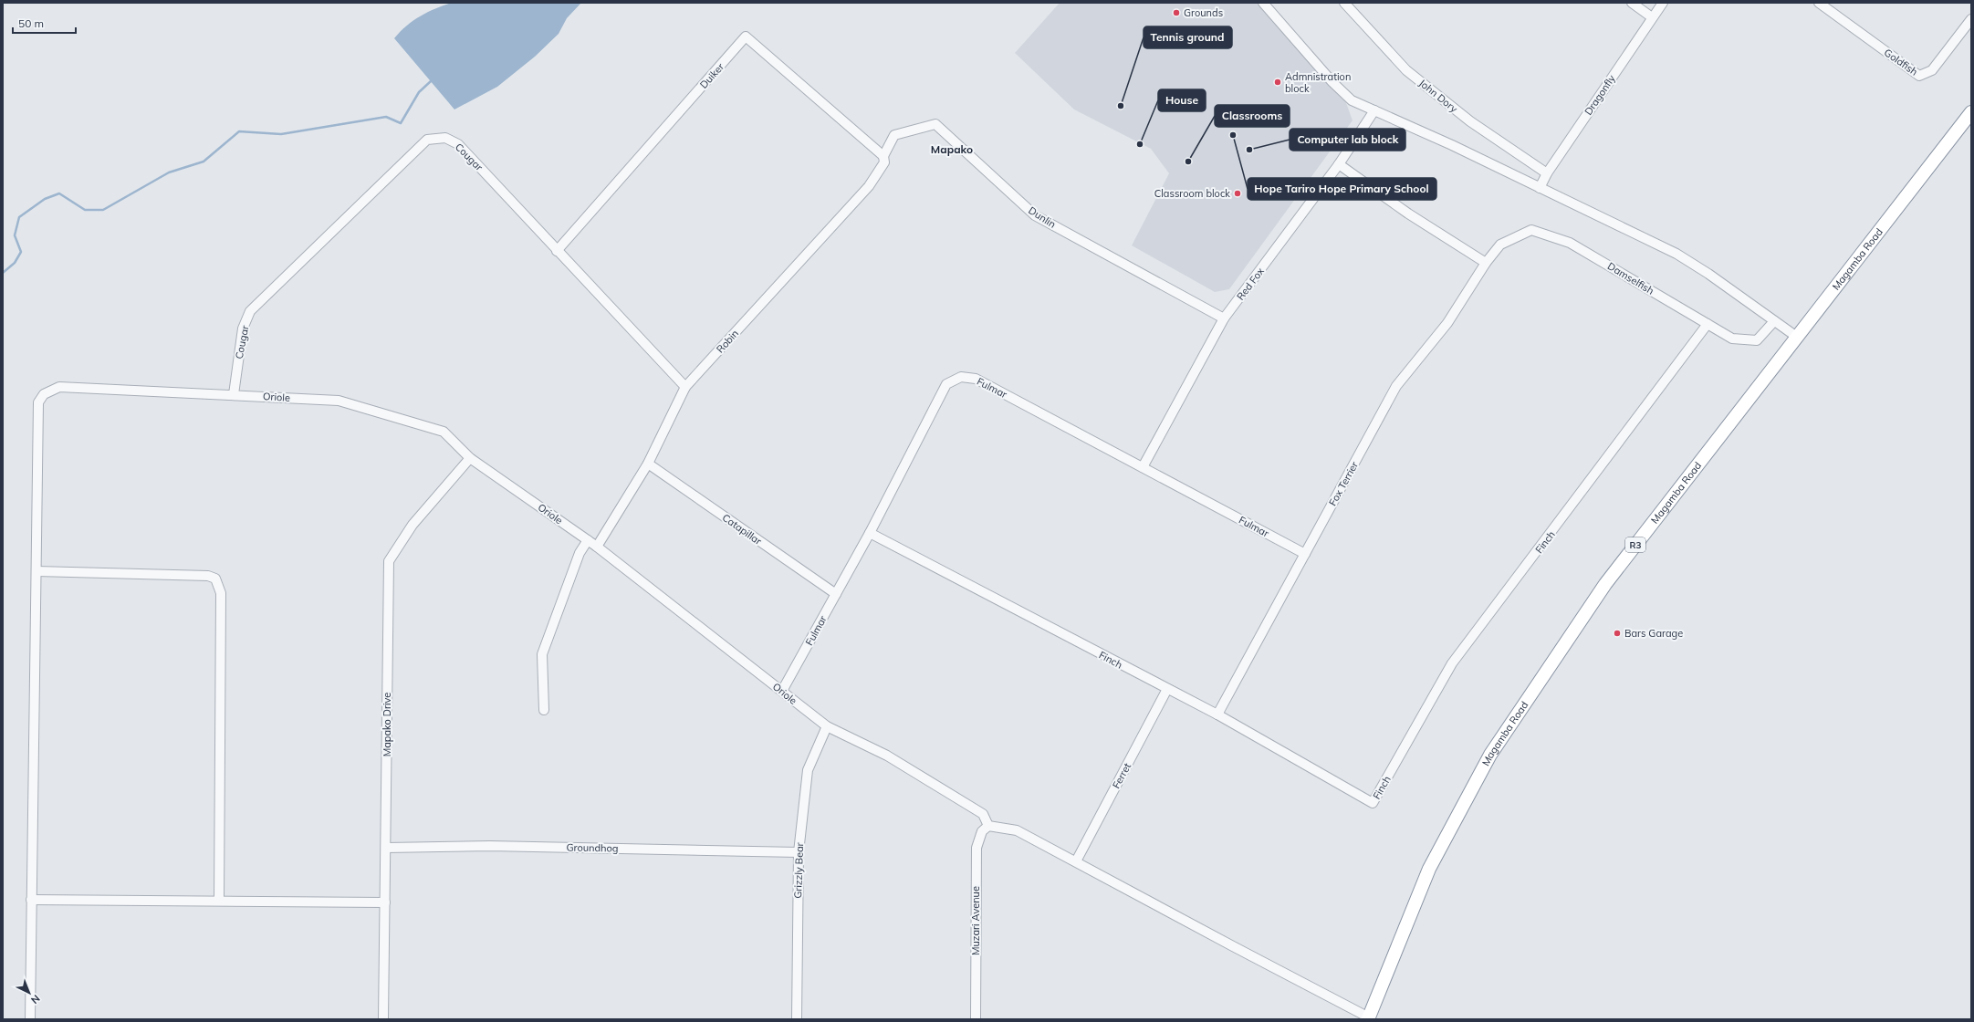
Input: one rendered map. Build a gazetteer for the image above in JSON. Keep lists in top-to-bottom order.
{
  "streets": {
    "highway": ["Magamba Road", "R3"],
    "street": [
      "Goldfish",
      "Duiker",
      "Dragonfly",
      "John Dory",
      "Cougar",
      "Dunlin",
      "Damselfish",
      "Red Fox",
      "Robin",
      "Fulmar",
      "Oriole",
      "Fox Terrier",
      "Catapillar",
      "Finch",
      "Mapako Drive",
      "Ferret",
      "Groundhog",
      "Grizzly Bear",
      "Muzari Avenue"
    ]
  },
  "crossings": [
    ["Duiker", "Cougar"],
    ["Duiker", "Dunlin"],
    ["Duiker", "Robin"],
    ["Dragonfly", "John Dory"],
    ["Cougar", "Robin"],
    ["Cougar", "Oriole"],
    ["Dunlin", "Red Fox"],
    ["Dunlin", "Robin"],
    ["Damselfish", "Fox Terrier"],
    ["Damselfish", "Finch"],
    ["Red Fox", "Fulmar"],
    ["Robin", "Oriole"],
    ["Robin", "Catapillar"],
    ["Fulmar", "Oriole"],
    ["Fulmar", "Fox Terrier"],
    ["Fulmar", "Catapillar"],
    ["Fulmar", "Finch"],
    ["Oriole", "Mapako Drive"],
    ["Oriole", "Grizzly Bear"],
    ["Oriole", "Muzari Avenue"],
    ["Fox Terrier", "Finch"],
    ["Finch", "Ferret"],
    ["Mapako Drive", "Groundhog"],
    ["Groundhog", "Grizzly Bear"]
  ],
  "districts": ["Mapako"],
  "places": [
    "Grounds",
    "Admnistration block",
    "Tennis ground",
    "Hope Tariro Hope Primary School",
    "House",
    "Computer lab block",
    "Classrooms",
    "Classroom block",
    "Bars Garage"
  ],
  "scale_bar": "50 m",
  "north": "bottom right"
}
